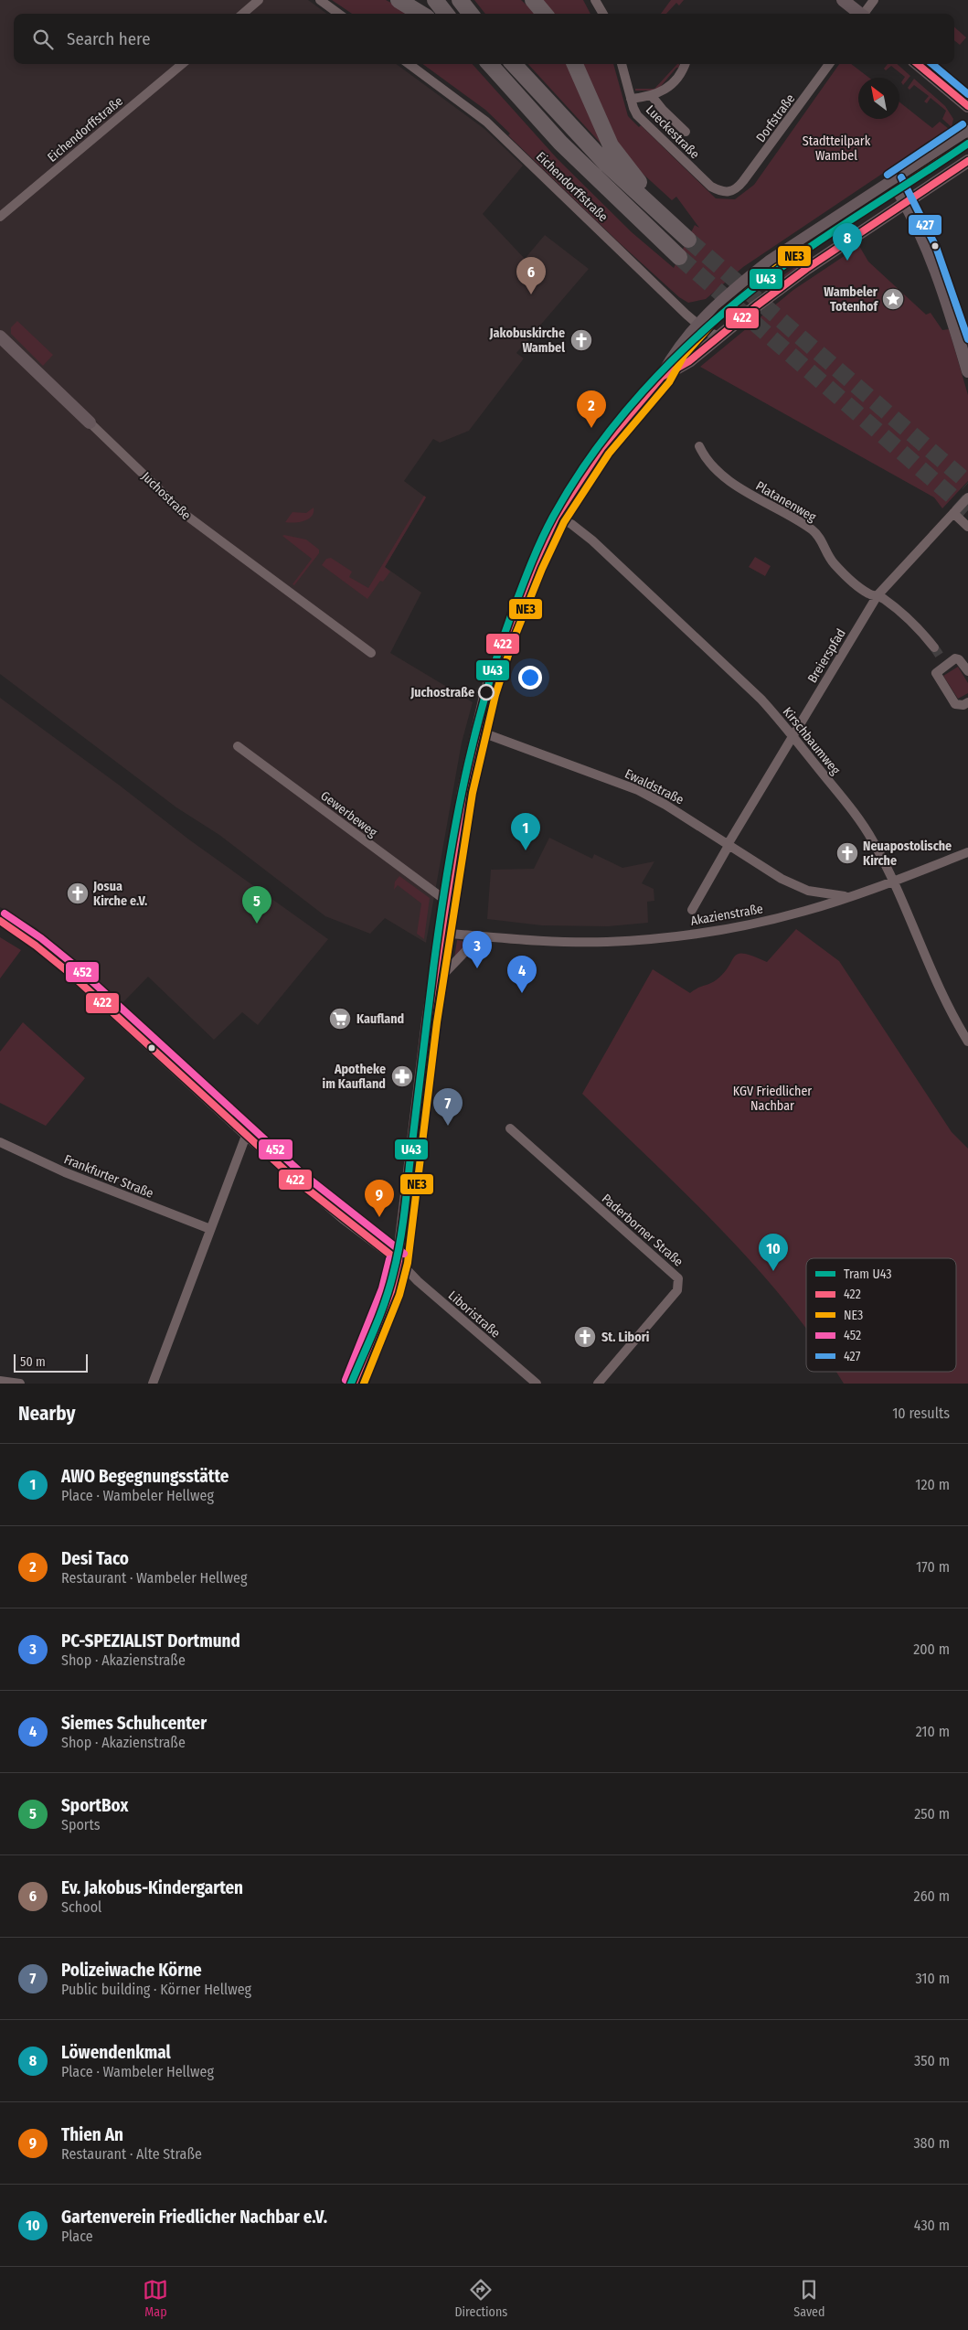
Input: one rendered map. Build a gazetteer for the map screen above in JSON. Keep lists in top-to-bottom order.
{
  "streets": {
    "main road": ["Juchostraße"],
    "street": [
      "Dorfstraße",
      "Eichendorffstraße",
      "Lueckestraße",
      "Platanenweg",
      "Breierspfad",
      "Kirschbaumweg",
      "Ewaldstraße",
      "Gewerbeweg",
      "Akazienstraße",
      "Frankfurter Straße",
      "Paderborner Straße",
      "Liboristraße"
    ]
  },
  "crossings": [
    ["Dorfstraße", "Lueckestraße"],
    ["Platanenweg", "Breierspfad"],
    ["Breierspfad", "Kirschbaumweg"],
    ["Breierspfad", "Ewaldstraße"],
    ["Kirschbaumweg", "Akazienstraße"],
    ["Ewaldstraße", "Akazienstraße"]
  ],
  "parks": ["Stadtteilpark Wambel", "KGV Friedlicher Nachbar"],
  "places": {
    "place": ["Wambeler Totenhof"],
    "church": [
      "Jakobuskirche Wambel",
      "Neuapostolische Kirche",
      "Josua Kirche e.V.",
      "St. Libori"
    ],
    "other": ["Juchostraße"],
    "supermarket": ["Kaufland"],
    "pharmacy": ["Apotheke im Kaufland"]
  },
  "lines": [
    "transit line 422",
    "transit line 427",
    "transit line NE3",
    "tram line U43",
    "transit line 452"
  ],
  "legend": [
    "Tram U43",
    "422",
    "NE3",
    "452",
    "427"
  ],
  "scale_bar": "50 m",
  "north": "top left",
  "page": {
    "search": "Search here",
    "pins": [
      "8",
      "6",
      "2",
      "1",
      "5",
      "3",
      "4",
      "7",
      "9",
      "10"
    ],
    "scale": "50 m",
    "heading": ["Nearby", "10 results"],
    "list": [
      {
        "mark": "1",
        "name": "AWO Begegnungsstätte",
        "note": "Place · Wambeler Hellweg",
        "value": "120 m"
      },
      {
        "mark": "2",
        "name": "Desi Taco",
        "note": "Restaurant · Wambeler Hellweg",
        "value": "170 m"
      },
      {
        "mark": "3",
        "name": "PC-SPEZIALIST Dortmund",
        "note": "Shop · Akazienstraße",
        "value": "200 m"
      },
      {
        "mark": "4",
        "name": "Siemes Schuhcenter",
        "note": "Shop · Akazienstraße",
        "value": "210 m"
      },
      {
        "mark": "5",
        "name": "SportBox",
        "note": "Sports",
        "value": "250 m"
      },
      {
        "mark": "6",
        "name": "Ev. Jakobus-Kindergarten",
        "note": "School",
        "value": "260 m"
      },
      {
        "mark": "7",
        "name": "Polizeiwache Körne",
        "note": "Public building · Körner Hellweg",
        "value": "310 m"
      },
      {
        "mark": "8",
        "name": "Löwendenkmal",
        "note": "Place · Wambeler Hellweg",
        "value": "350 m"
      },
      {
        "mark": "9",
        "name": "Thien An",
        "note": "Restaurant · Alte Straße",
        "value": "380 m"
      },
      {
        "mark": "10",
        "name": "Gartenverein Friedlicher Nachbar e.V.",
        "note": "Place",
        "value": "430 m"
      }
    ],
    "nav": ["Map", "Directions", "Saved"]
  }
}
